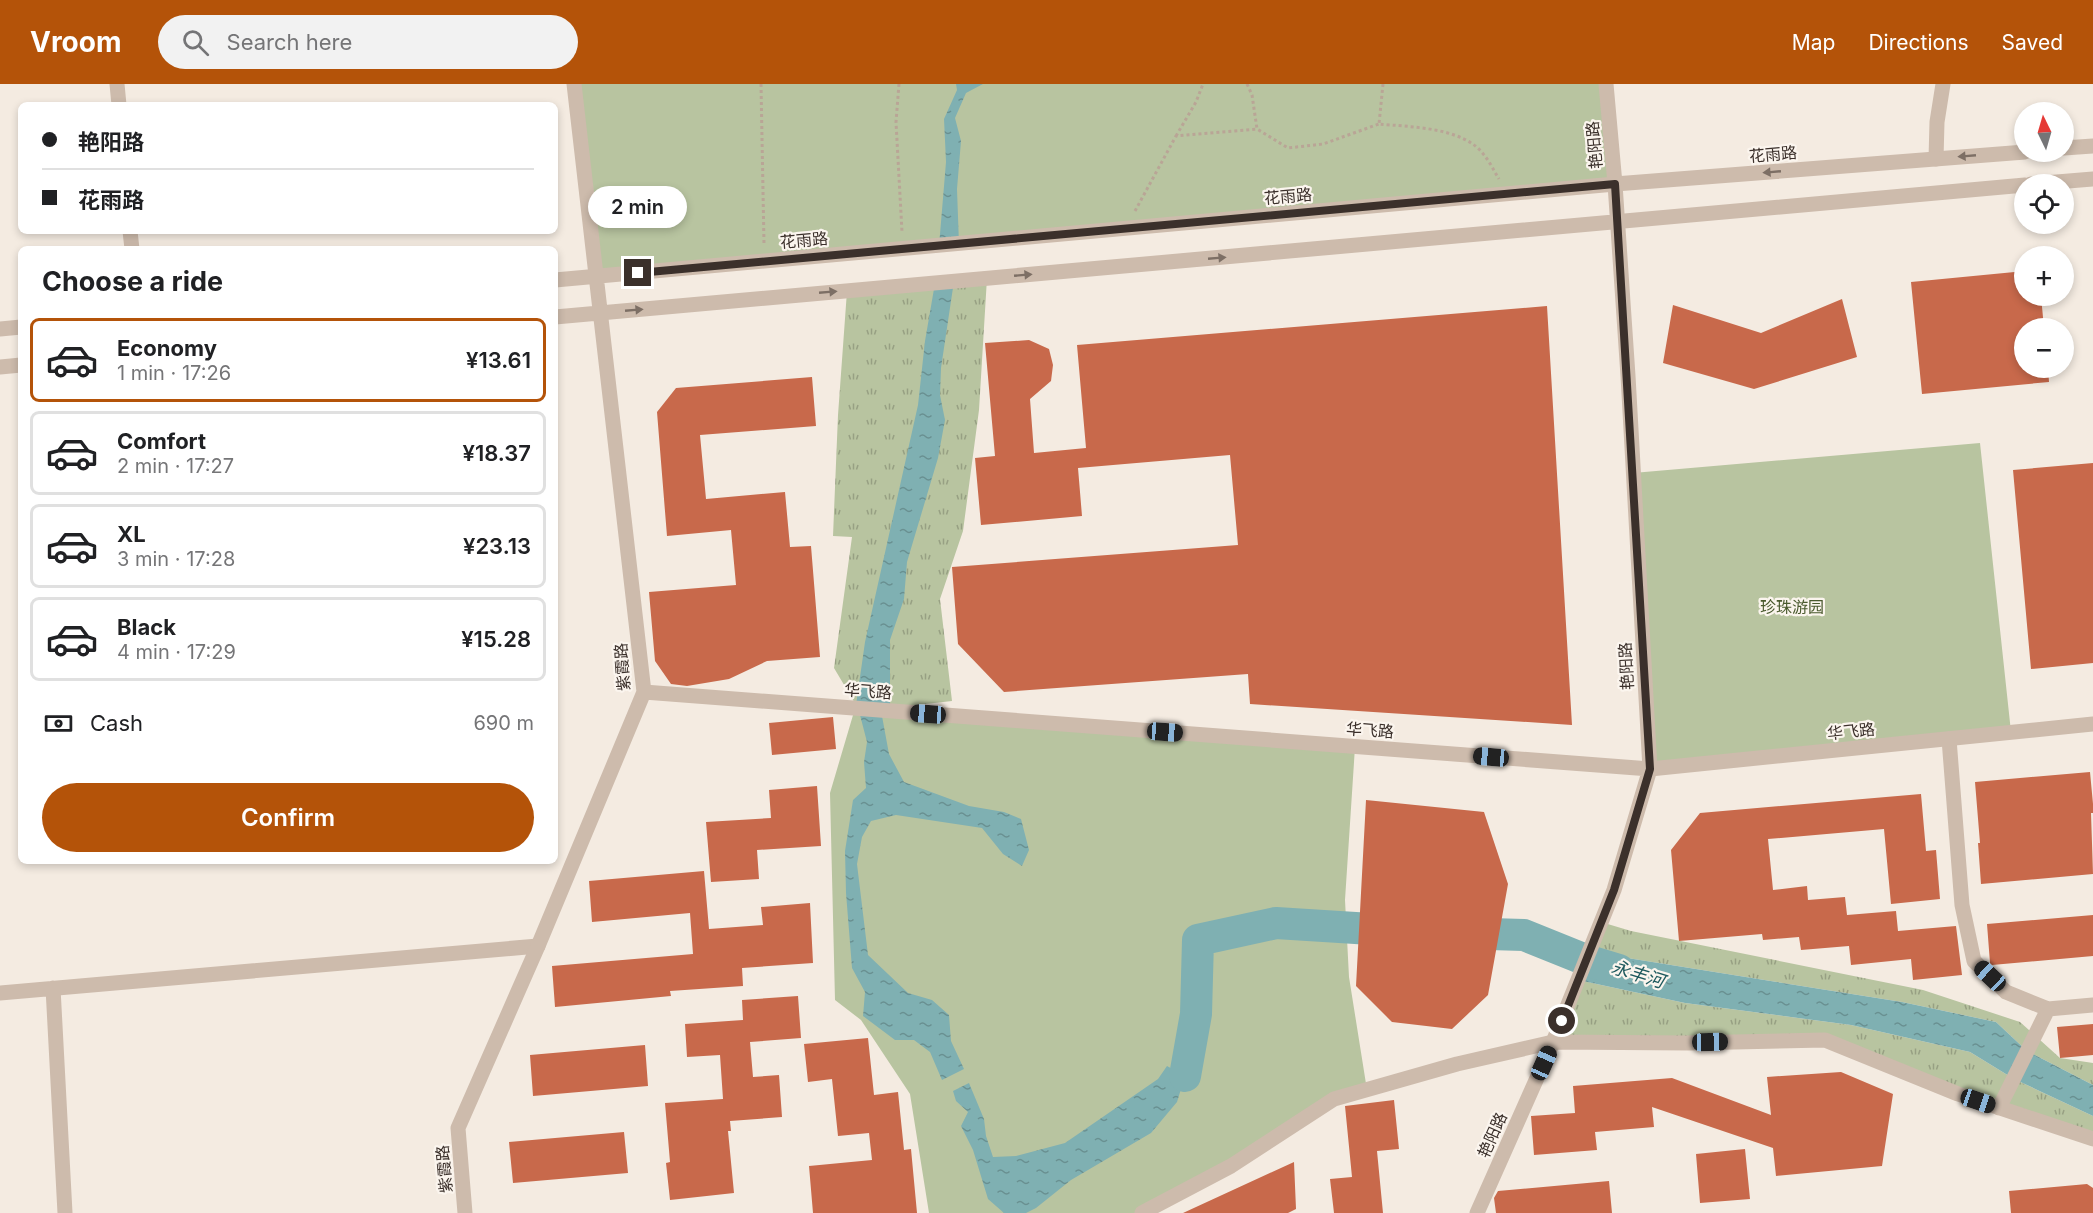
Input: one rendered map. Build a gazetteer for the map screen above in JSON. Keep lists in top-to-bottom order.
{
  "streets": {
    "street": [
      "艳阳路",
      "花雨路",
      "紫霞路",
      "华飞路"
    ]
  },
  "crossings": [
    ["艳阳路", "花雨路"],
    ["艳阳路", "华飞路"],
    ["花雨路", "紫霞路"],
    ["紫霞路", "华飞路"]
  ],
  "water": ["永丰河"],
  "parks": ["珍珠游园"],
  "north": "top",
  "page": {
    "header": "Vroom",
    "search": "Search here",
    "nav": ["Map", "Directions", "Saved"],
    "map_buttons": ["+", "−"],
    "banner": ["艳阳路", "花雨路"],
    "bubble": "2 min",
    "heading": "Choose a ride",
    "list": [
      {
        "name": "Economy",
        "note": "1 min · 17:26",
        "value": "¥13.61"
      },
      {
        "name": "Comfort",
        "note": "2 min · 17:27",
        "value": "¥18.37"
      },
      {
        "name": "XL",
        "note": "3 min · 17:28",
        "value": "¥23.13"
      },
      {
        "name": "Black",
        "note": "4 min · 17:29",
        "value": "¥15.28"
      }
    ],
    "pay": ["Cash", "690 m"],
    "buttons": "Confirm"
  }
}
